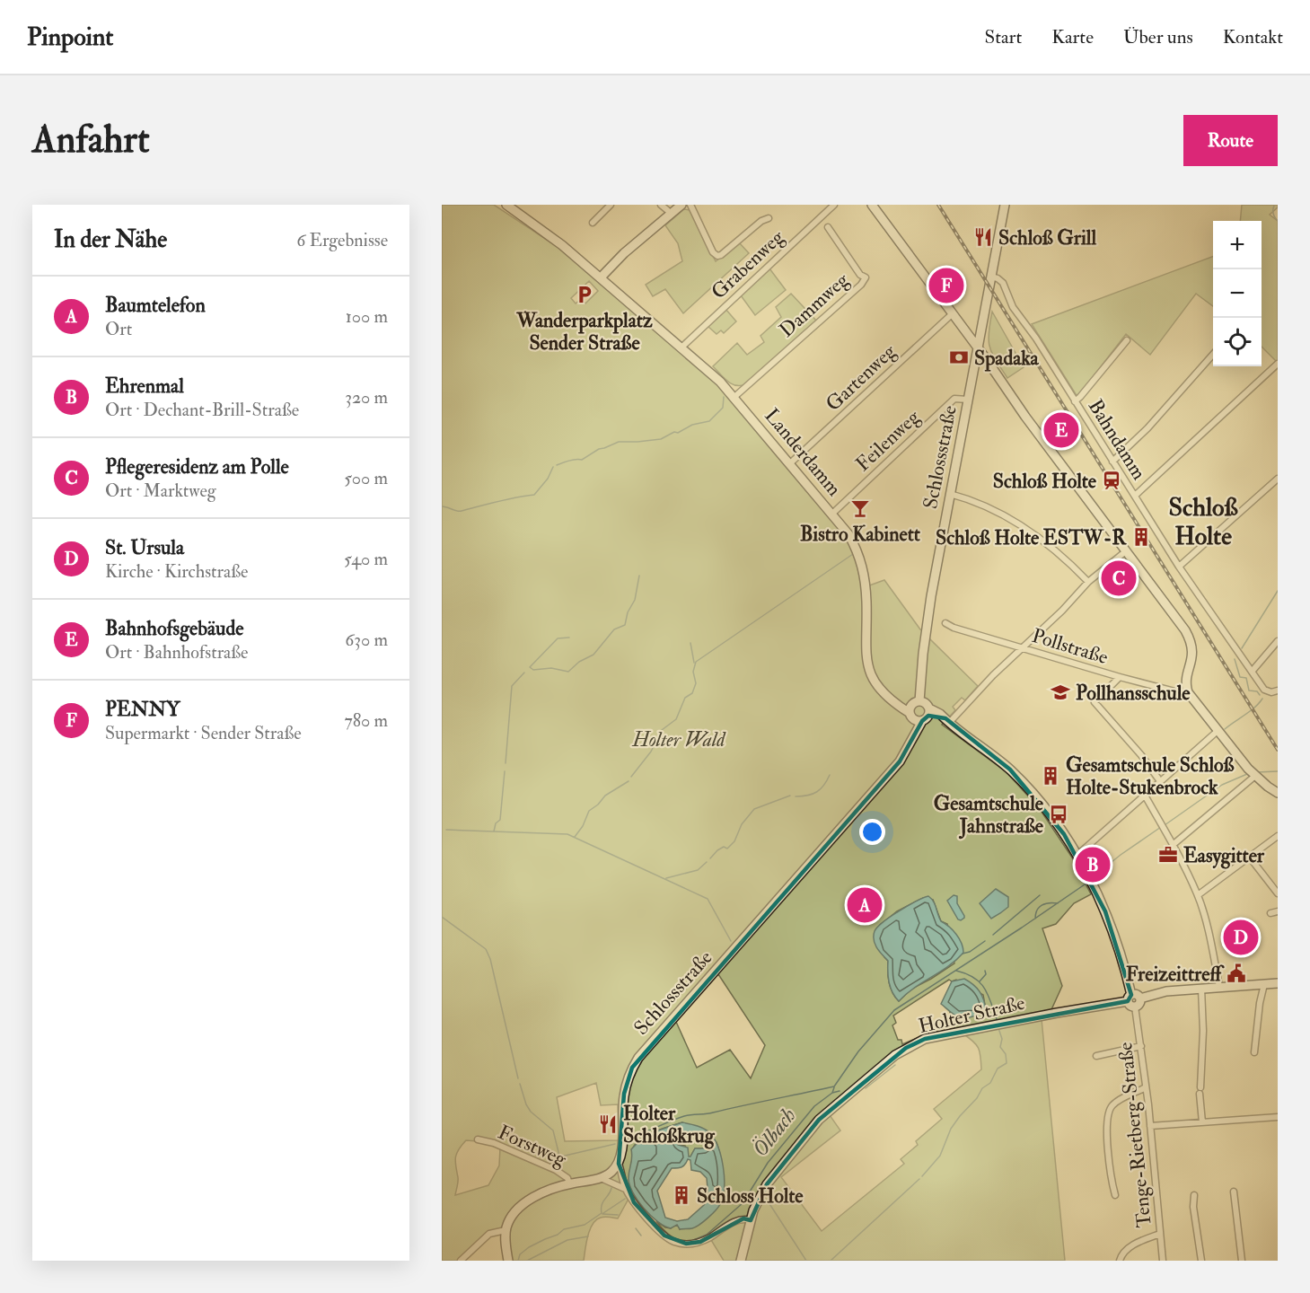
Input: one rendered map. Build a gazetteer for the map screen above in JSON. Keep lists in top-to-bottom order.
{
  "streets": {
    "main road": ["Landerdamm", "Schlossstraße", "Holter Straße"],
    "street": [
      "Grabenweg",
      "Dammweg",
      "Gartenweg",
      "Bahndamm",
      "Feilenweg",
      "Pollstraße",
      "Tenge-Rietberg-Straße",
      "Forstweg"
    ]
  },
  "crossings": [
    ["Grabenweg", "Landerdamm"],
    ["Dammweg", "Landerdamm"],
    ["Gartenweg", "Landerdamm"],
    ["Bahndamm", "Schlossstraße"],
    ["Feilenweg", "Landerdamm"],
    ["Feilenweg", "Schlossstraße"],
    ["Landerdamm", "Schlossstraße"],
    ["Holter Straße", "Tenge-Rietberg-Straße"]
  ],
  "districts": ["Schloß Holte"],
  "water": ["Ölbach"],
  "parks": ["Holter Wald"],
  "places": {
    "restaurant": ["Schloß Grill", "Holter Schloßkrug"],
    "parking": ["Wanderparkplatz Sender Straße"],
    "bank": ["Spadaka"],
    "station": ["Schloß Holte"],
    "bar": ["Bistro Kabinett"],
    "building": ["Schloß Holte ESTW-R", "Gesamtschule Schloß Holte-Stukenbrock", "Schloss Holte"],
    "school or university": ["Pollhansschule"],
    "bus stop": ["Gesamtschule Jahnstraße"],
    "office": ["Easygitter"],
    "public building": ["Freizeittreff"]
  },
  "page": {
    "header": "Pinpoint",
    "nav": [
      "Start",
      "Karte",
      "Über uns",
      "Kontakt"
    ],
    "buttons": "Route",
    "title": "Anfahrt",
    "heading": ["In der Nähe", "6 Ergebnisse"],
    "map_buttons": ["+", "−"],
    "pins": [
      "F",
      "E",
      "C",
      "B",
      "A",
      "D"
    ],
    "list": [
      {
        "mark": "A",
        "name": "Baumtelefon",
        "note": "Ort",
        "value": "100 m"
      },
      {
        "mark": "B",
        "name": "Ehrenmal",
        "note": "Ort · Dechant-Brill-Straße",
        "value": "320 m"
      },
      {
        "mark": "C",
        "name": "Pflegeresidenz am Polle",
        "note": "Ort · Marktweg",
        "value": "500 m"
      },
      {
        "mark": "D",
        "name": "St. Ursula",
        "note": "Kirche · Kirchstraße",
        "value": "540 m"
      },
      {
        "mark": "E",
        "name": "Bahnhofsgebäude",
        "note": "Ort · Bahnhofstraße",
        "value": "630 m"
      },
      {
        "mark": "F",
        "name": "PENNY",
        "note": "Supermarkt · Sender Straße",
        "value": "780 m"
      }
    ]
  }
}
